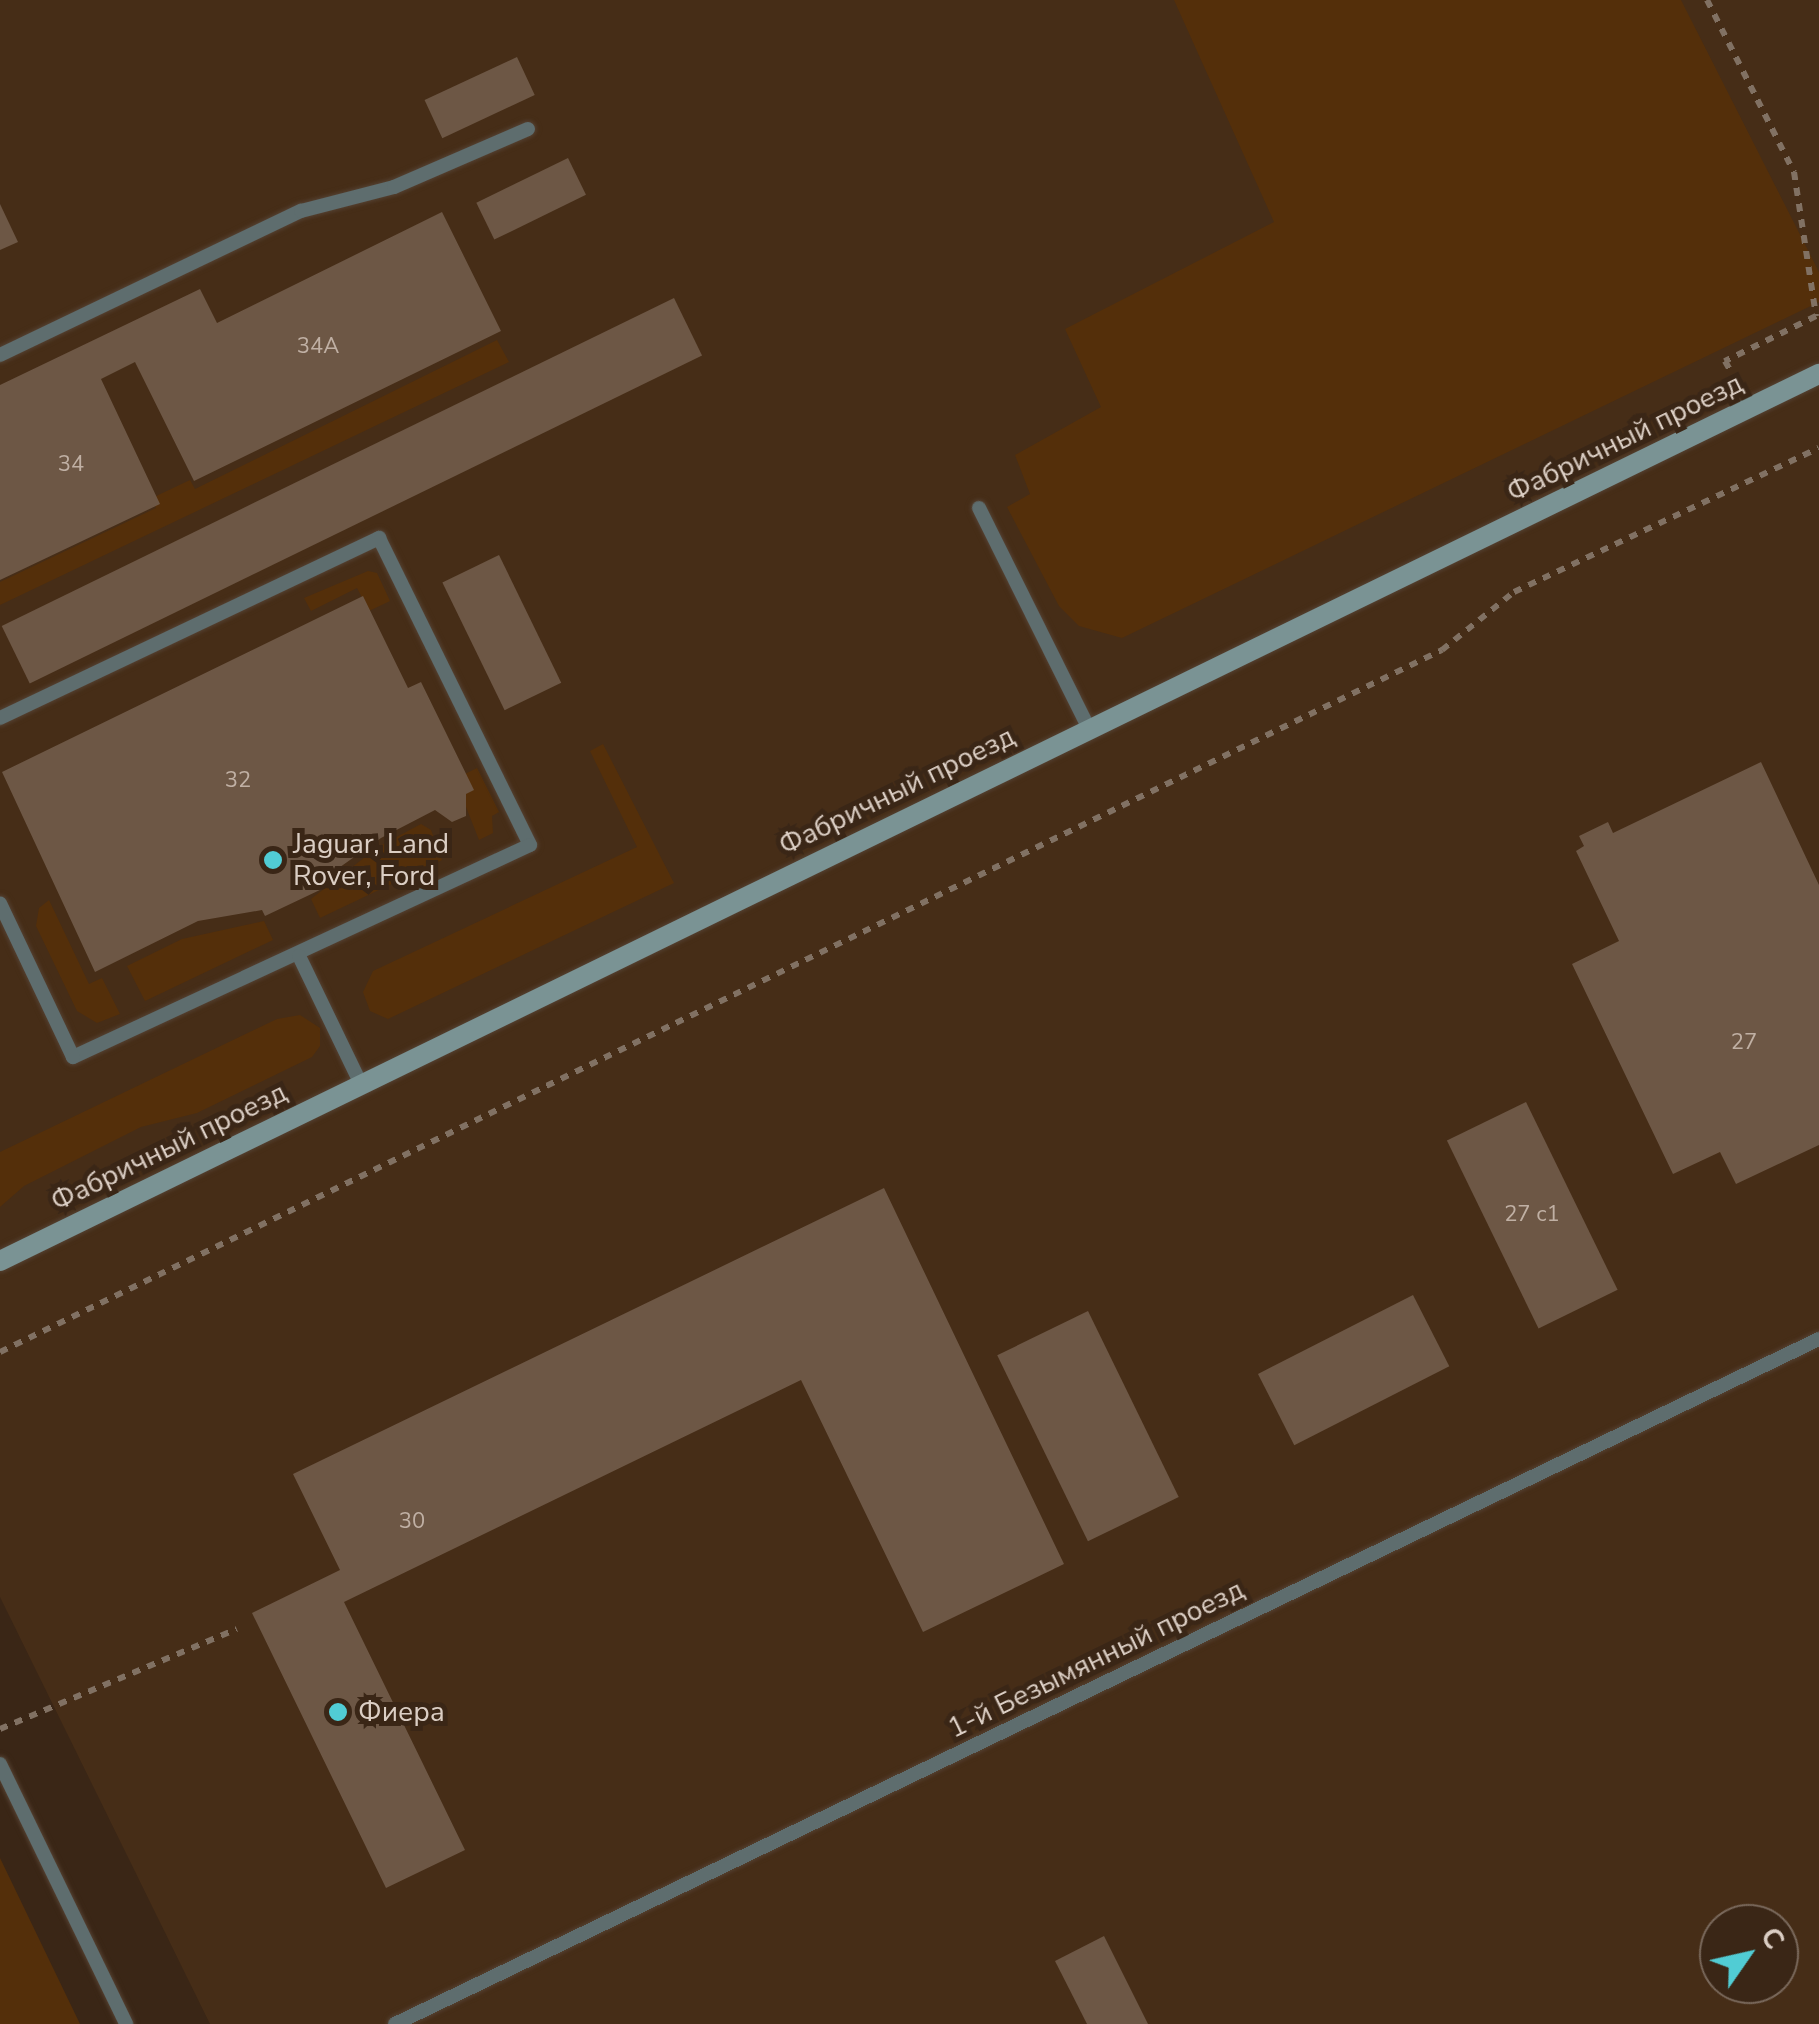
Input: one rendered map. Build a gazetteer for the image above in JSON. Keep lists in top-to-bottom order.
{
  "streets": {
    "street": ["Фабричный проезд"],
    "lane": ["1-й Безымянный проезд"]
  },
  "places": ["Jaguar, Land Rover, Ford", "Фиера"],
  "house_numbers": [
    "34А",
    "34",
    "32",
    "27",
    "27 с1",
    "30"
  ],
  "north": "top right"
}
